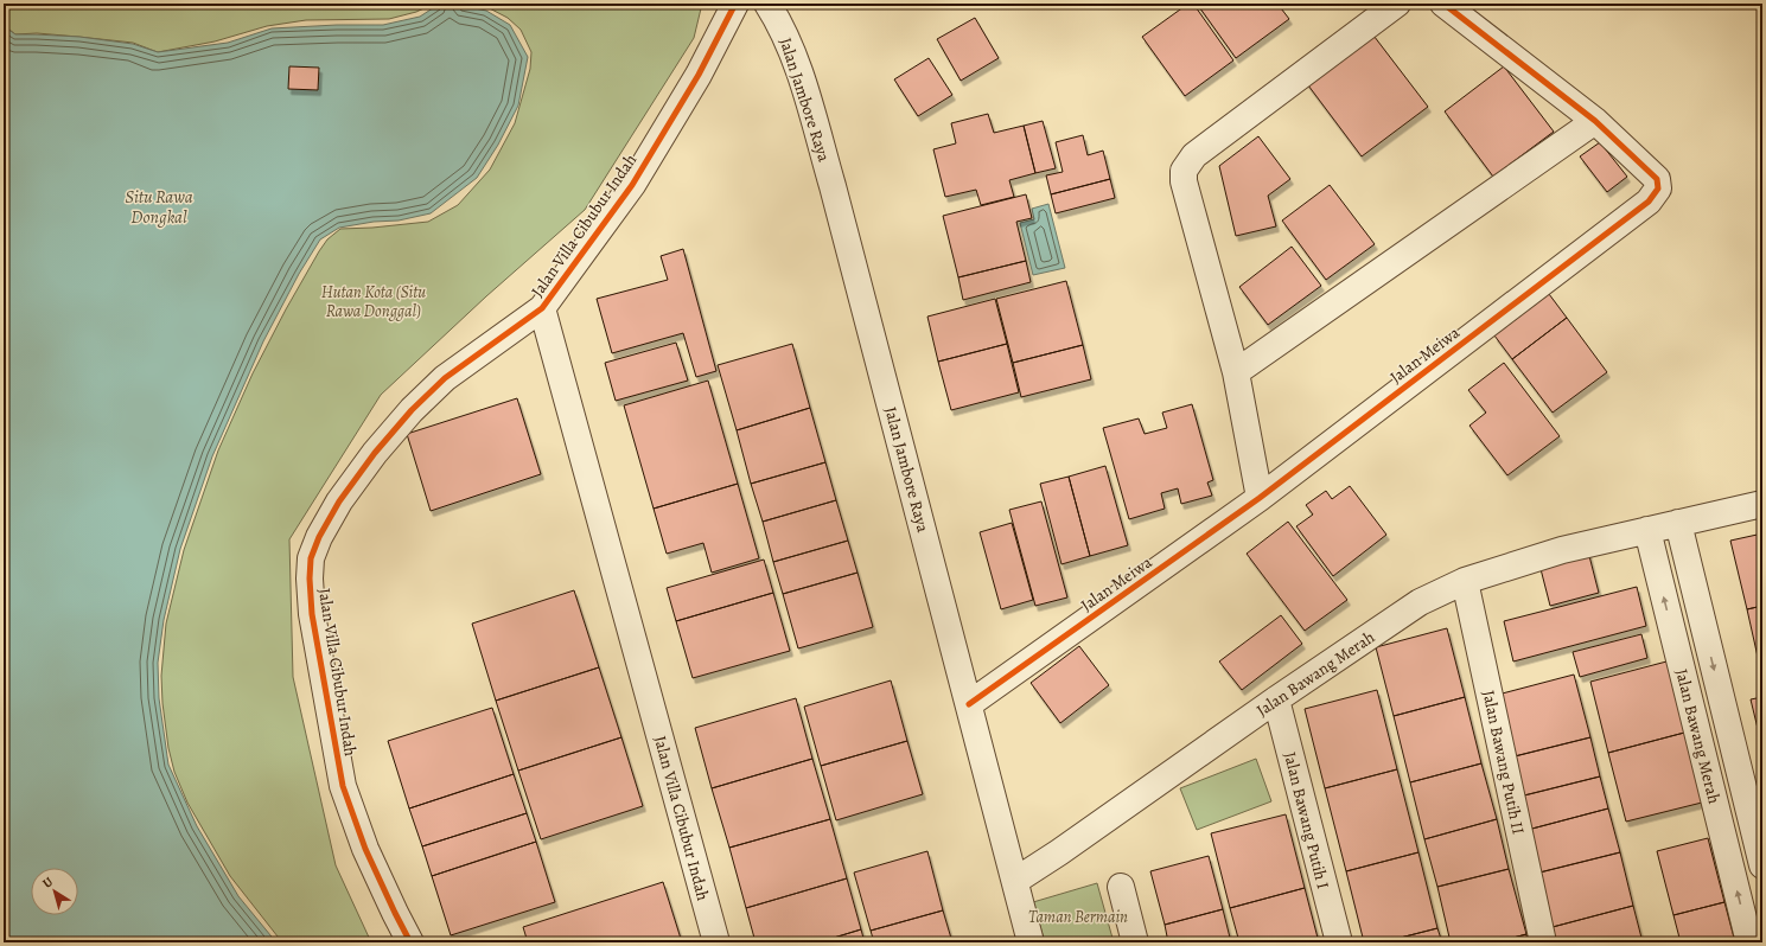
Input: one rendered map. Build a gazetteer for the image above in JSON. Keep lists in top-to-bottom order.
{
  "streets": {
    "street": [
      "Jalan Jambore Raya",
      "Jalan Villa Cibubur Indah",
      "Jalan Meiwa",
      "Jalan Bawang Merah",
      "Jalan Bawang Putih II",
      "Jalan Bawang Putih I"
    ]
  },
  "crossings": [
    ["Jalan Jambore Raya", "Jalan Meiwa"],
    ["Jalan Jambore Raya", "Jalan Bawang Merah"],
    ["Jalan Bawang Merah", "Jalan Bawang Putih II"],
    ["Jalan Bawang Merah", "Jalan Bawang Putih I"]
  ],
  "water": ["Situ Rawa Dongkal"],
  "parks": ["Hutan Kota (Situ Rawa Donggal)", "Taman Bermain"],
  "north": "top left"
}
